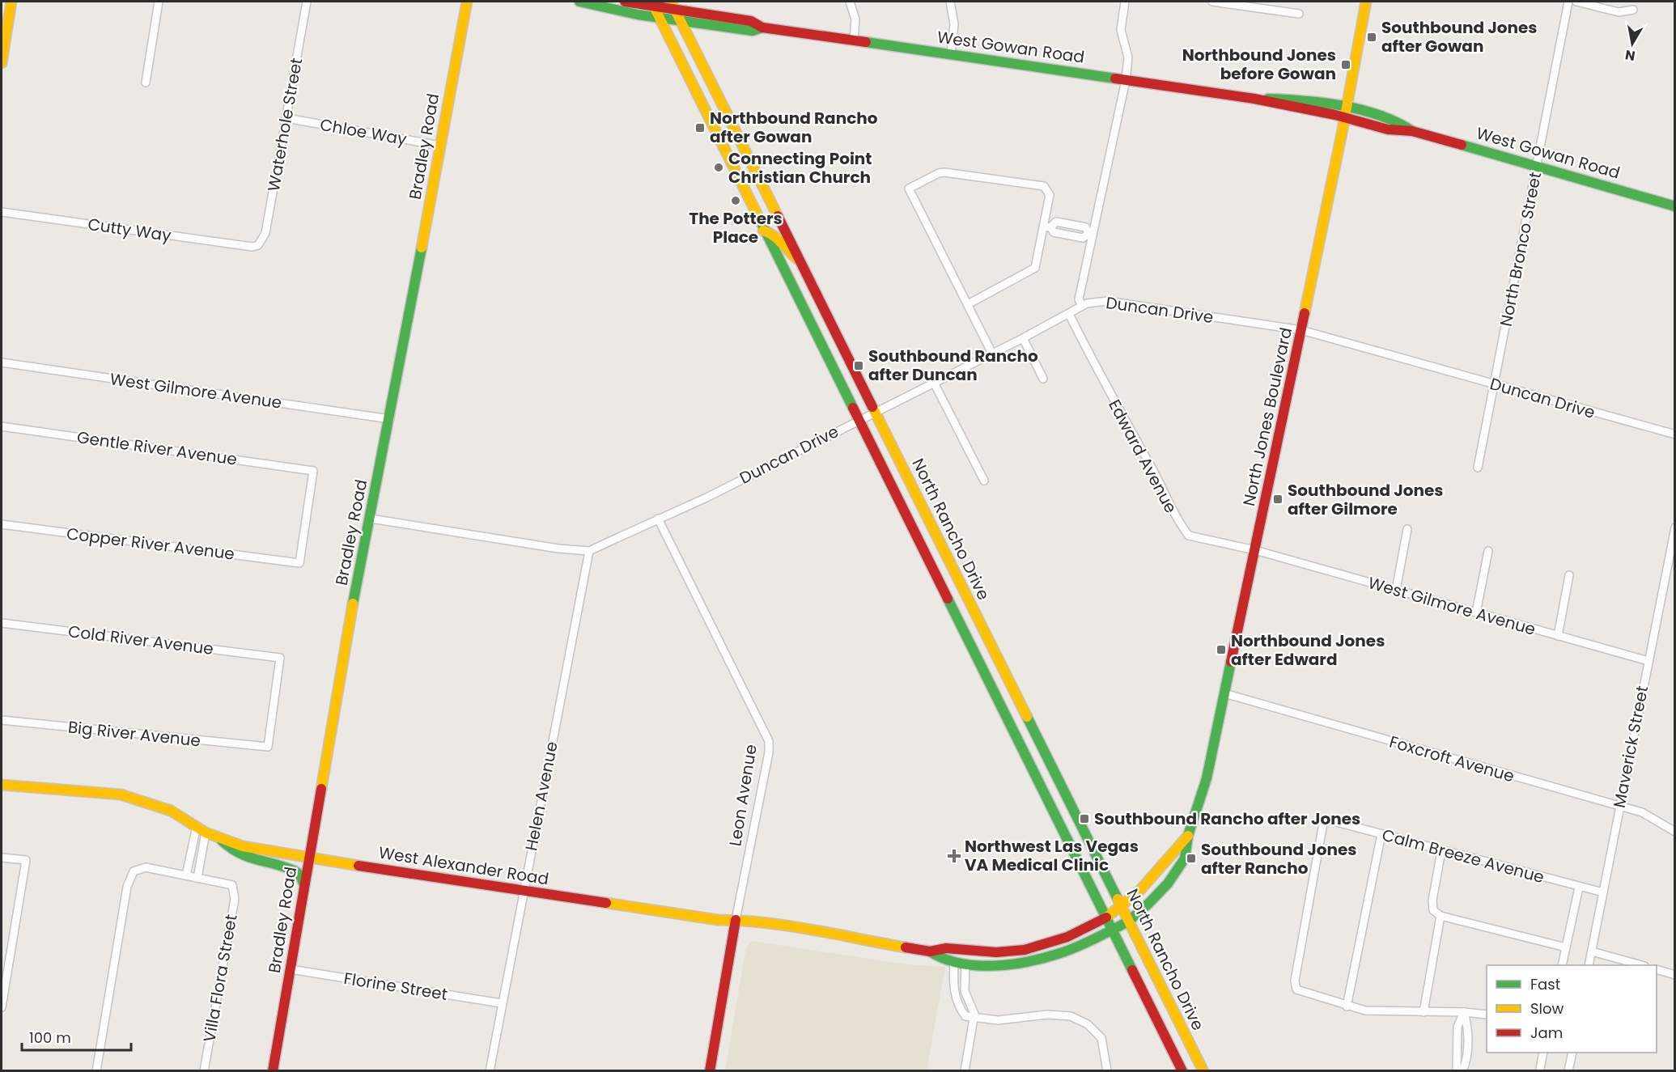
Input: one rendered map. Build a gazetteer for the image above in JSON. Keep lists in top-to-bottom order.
{
  "streets": {
    "main road": [
      "West Gowan Road",
      "Bradley Road",
      "North Jones Boulevard",
      "North Rancho Drive",
      "Leon Avenue",
      "West Alexander Road"
    ],
    "street": [
      "Waterhole Street",
      "Chloe Way",
      "Cutty Way",
      "North Bronco Street",
      "Duncan Drive",
      "West Gilmore Avenue",
      "Gentle River Avenue",
      "Edward Avenue",
      "Copper River Avenue",
      "Cold River Avenue",
      "Big River Avenue",
      "Maverick Street",
      "Foxcroft Avenue",
      "Helen Avenue",
      "Calm Breeze Avenue",
      "Villa Flora Street",
      "Florine Street"
    ]
  },
  "crossings": [
    ["West Gowan Road", "North Bronco Street"],
    ["West Gowan Road", "North Jones Boulevard"],
    ["West Gowan Road", "North Rancho Drive"],
    ["Waterhole Street", "Chloe Way"],
    ["Waterhole Street", "Cutty Way"],
    ["Chloe Way", "Bradley Road"],
    ["Bradley Road", "Duncan Drive"],
    ["Bradley Road", "West Gilmore Avenue"],
    ["Bradley Road", "West Alexander Road"],
    ["Bradley Road", "Florine Street"],
    ["North Bronco Street", "Duncan Drive"],
    ["Duncan Drive", "North Jones Boulevard"],
    ["Duncan Drive", "Edward Avenue"],
    ["Duncan Drive", "North Rancho Drive"],
    ["Duncan Drive", "Leon Avenue"],
    ["Duncan Drive", "Helen Avenue"],
    ["West Gilmore Avenue", "North Jones Boulevard"],
    ["West Gilmore Avenue", "Edward Avenue"],
    ["West Gilmore Avenue", "Maverick Street"],
    ["North Jones Boulevard", "Edward Avenue"],
    ["North Jones Boulevard", "North Rancho Drive"],
    ["North Jones Boulevard", "Foxcroft Avenue"],
    ["North Jones Boulevard", "West Alexander Road"],
    ["Gentle River Avenue", "Copper River Avenue"],
    ["Cold River Avenue", "Big River Avenue"],
    ["Maverick Street", "Foxcroft Avenue"],
    ["Maverick Street", "Calm Breeze Avenue"],
    ["Leon Avenue", "West Alexander Road"],
    ["Helen Avenue", "West Alexander Road"],
    ["Helen Avenue", "Florine Street"]
  ],
  "places": {
    "transit": [
      "Southbound Jones after Gowan",
      "Northbound Jones before Gowan",
      "Northbound Rancho after Gowan",
      "Southbound Rancho after Duncan",
      "Southbound Jones after Gilmore",
      "Northbound Jones after Edward",
      "Southbound Rancho after Jones",
      "Southbound Jones after Rancho"
    ],
    "other": ["Connecting Point Christian Church", "The Potters Place"],
    "health": ["Northwest Las Vegas VA Medical Clinic"]
  },
  "legend": ["Fast", "Slow", "Jam"],
  "scale_bar": "100 m",
  "north": "bottom"
}
